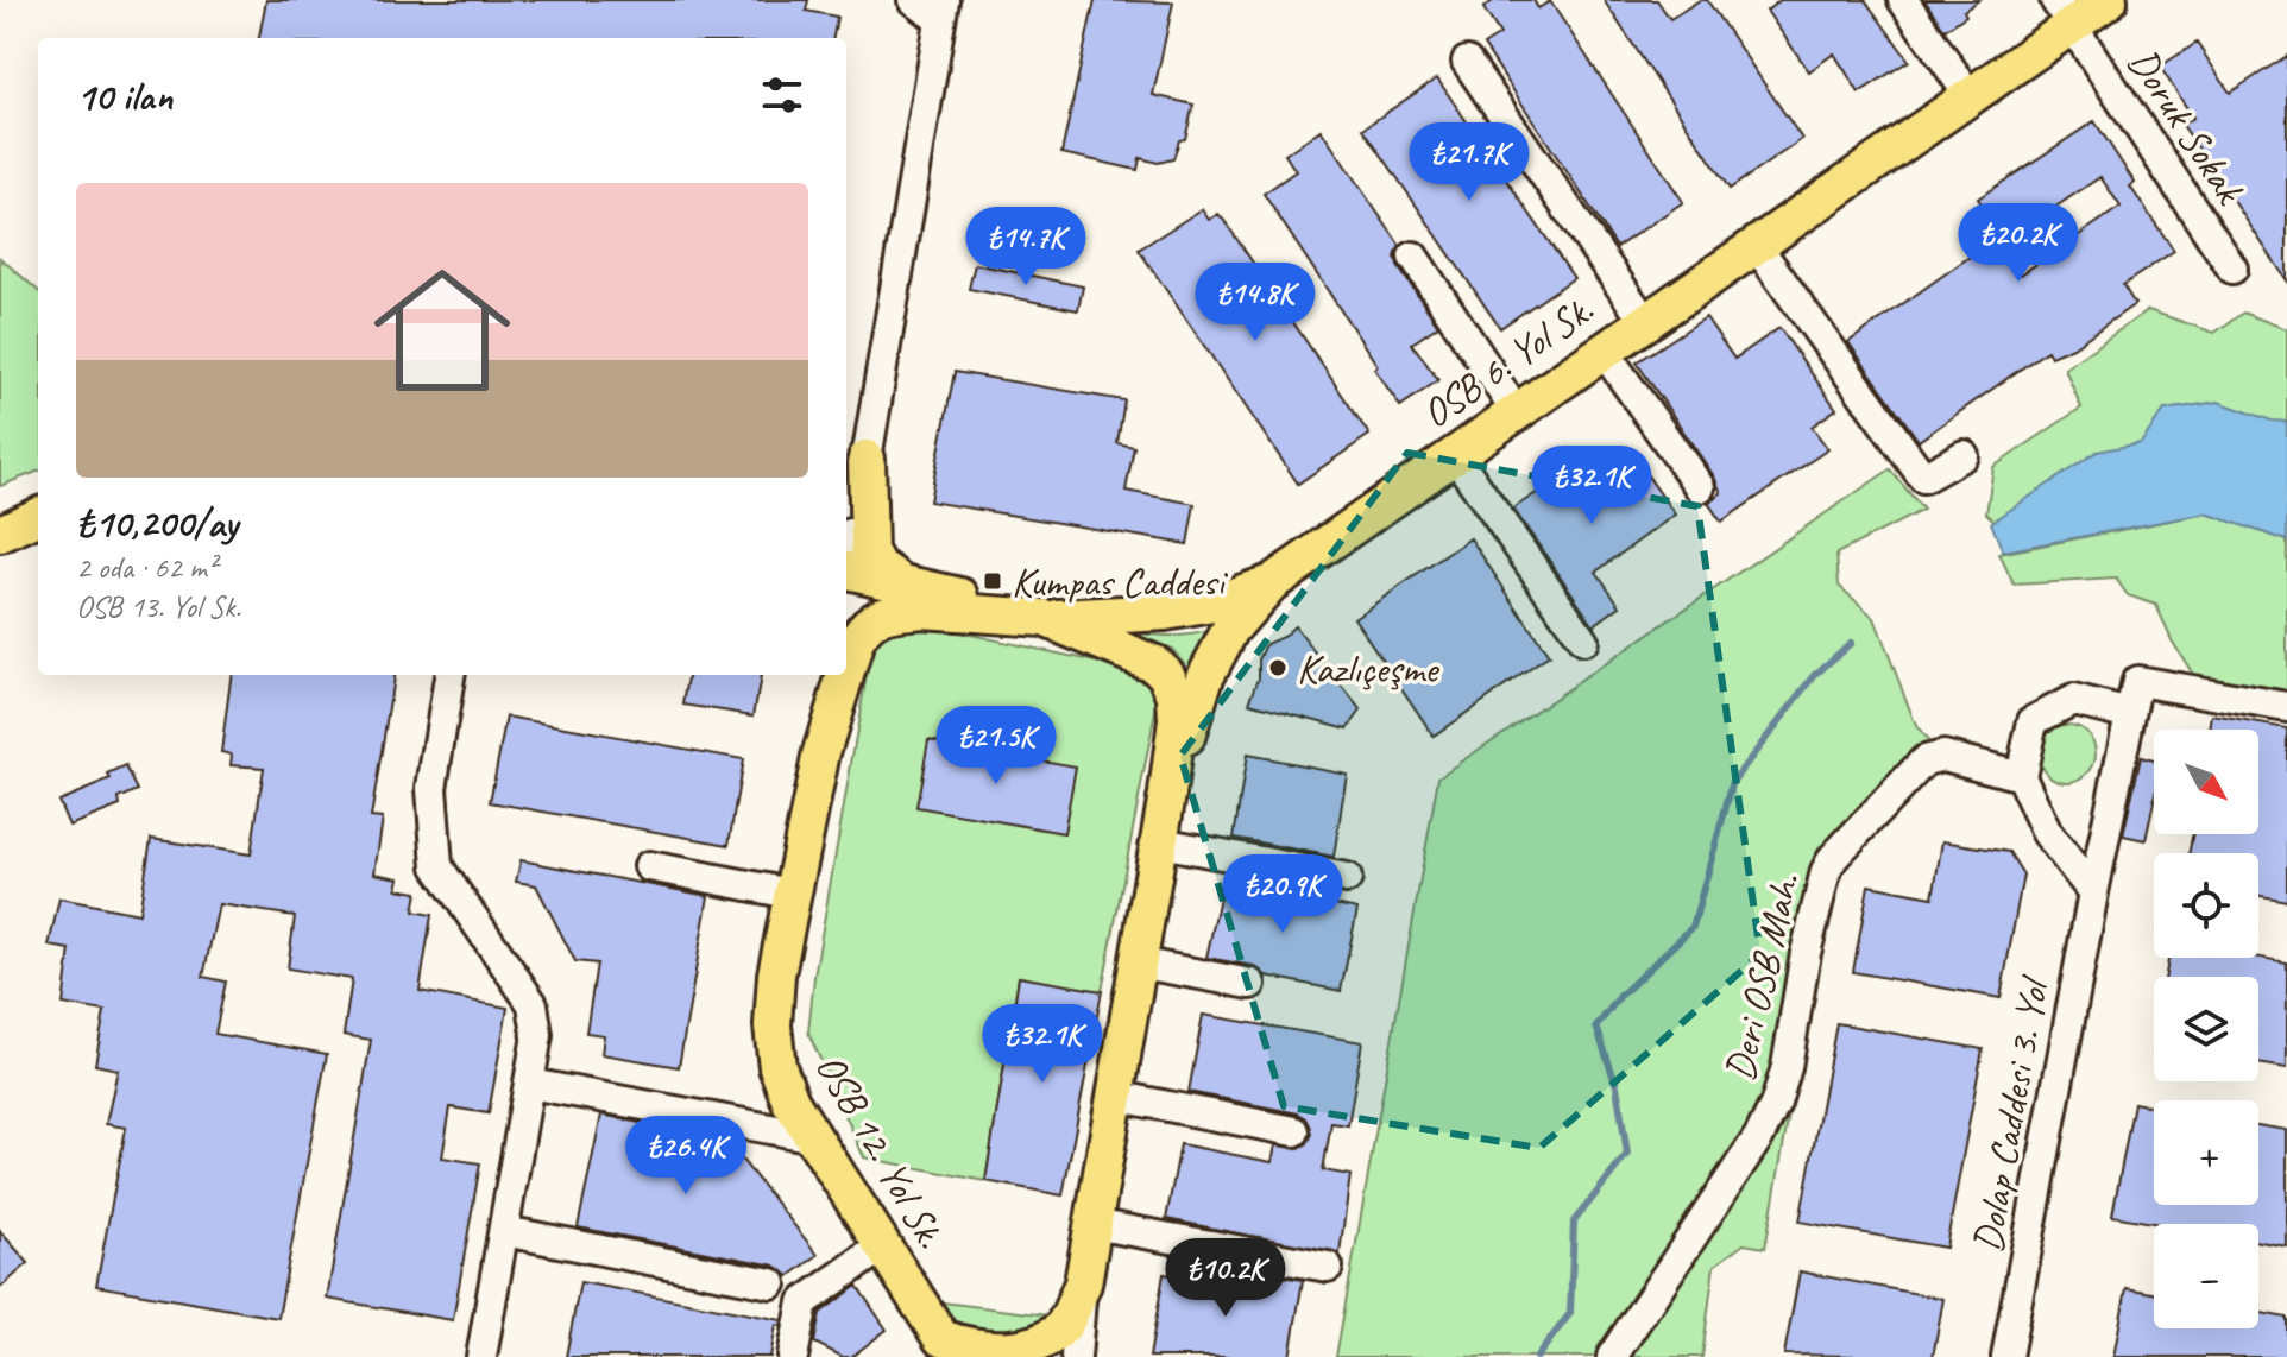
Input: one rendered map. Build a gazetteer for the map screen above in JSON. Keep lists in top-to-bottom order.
{
  "streets": {
    "main road": ["OSB 6. Yol Sk.", "OSB 12. Yol Sk."],
    "street": ["Doruk Sokak", "Deri OSB Mah.", "Dolap Caddesi 3. Yol"]
  },
  "crossings": [
    ["Doruk Sokak", "OSB 6. Yol Sk."]
  ],
  "places": {
    "transit": ["Kumpas Caddesi"],
    "other": ["Kazlıçeşme"]
  },
  "north": "bottom right",
  "page": {
    "heading": "10 ilan",
    "price": [
      "₺21.7K",
      "₺20.2K",
      "₺14.7K",
      "₺14.8K",
      "₺32.1K",
      "₺21.5K",
      "₺20.9K",
      "₺32.1K",
      "₺26.4K",
      "₺10.2K"
    ],
    "list": [
      {
        "name": "₺10,200/ay",
        "note": "2 oda · 62 m² · OSB 13. Yol Sk."
      }
    ],
    "map_buttons": ["+", "−"]
  }
}
